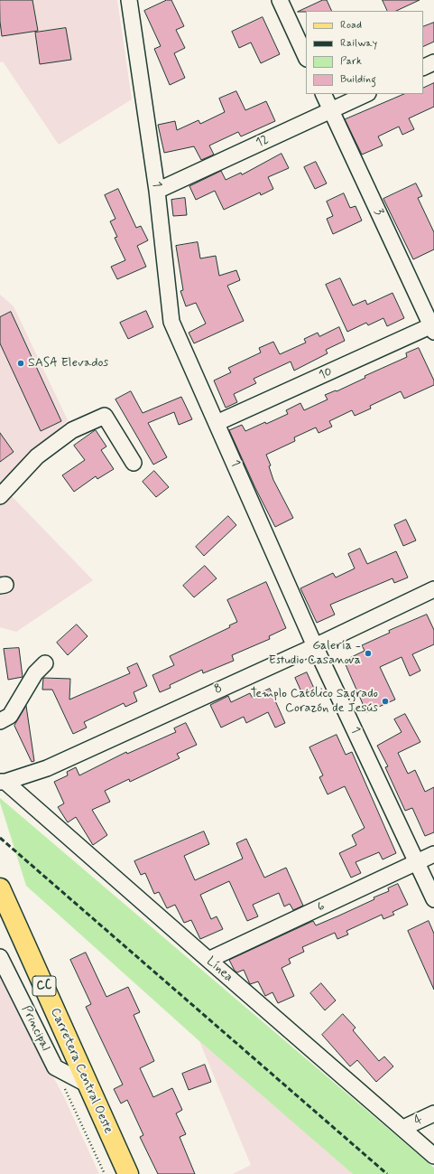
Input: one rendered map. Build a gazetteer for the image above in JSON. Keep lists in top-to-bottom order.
{
  "streets": {
    "main road": ["CC", "Carretera Central Oeste"],
    "street": [
      "12",
      "1",
      "3",
      "10",
      "8",
      "6",
      "Línea",
      "Principal",
      "4"
    ]
  },
  "crossings": [
    ["12", "1"],
    ["12", "3"],
    ["1", "10"],
    ["1", "8"],
    ["1", "6"],
    ["3", "10"],
    ["8", "Línea"],
    ["6", "Línea"],
    ["Línea", "4"]
  ],
  "places": ["SASA Elevados", "Galería - Estudio Casanova", "Templo Católico Sagrado Corazón de Jesús"],
  "legend": [
    "Road",
    "Railway",
    "Park",
    "Building"
  ]
}
